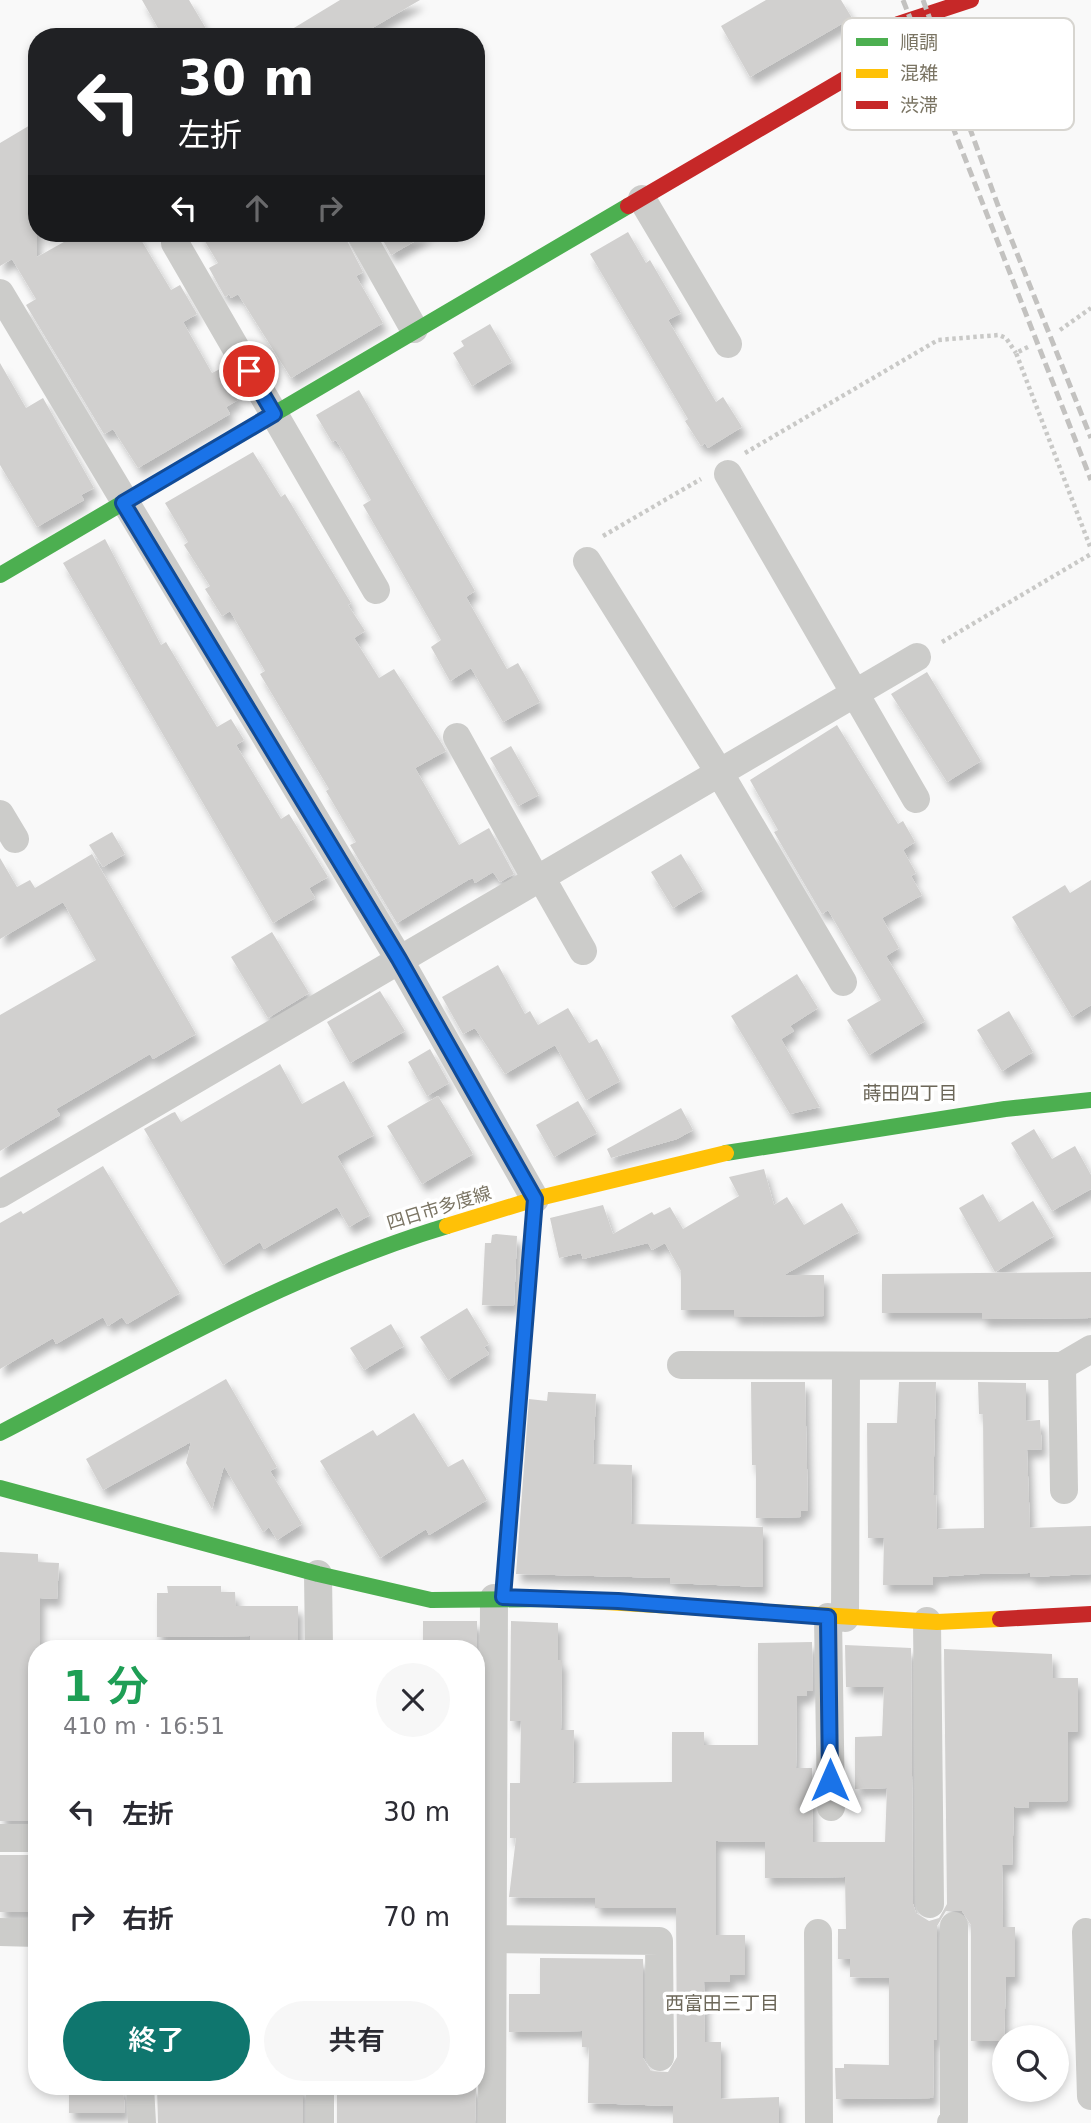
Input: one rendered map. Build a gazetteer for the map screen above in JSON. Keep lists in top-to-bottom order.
{
  "streets": {
    "street": ["四日市多度線"]
  },
  "districts": ["蒔田四丁目", "西富田三丁目"],
  "legend": ["順調", "混雑", "渋滞"],
  "page": {
    "turn": ["30 m", "左折"],
    "heading": ["1 分", "410 m · 16:51"],
    "list": [
      {
        "name": "左折",
        "value": "30 m"
      },
      {
        "name": "右折",
        "value": "70 m"
      }
    ],
    "buttons": ["終了", "共有"]
  }
}
